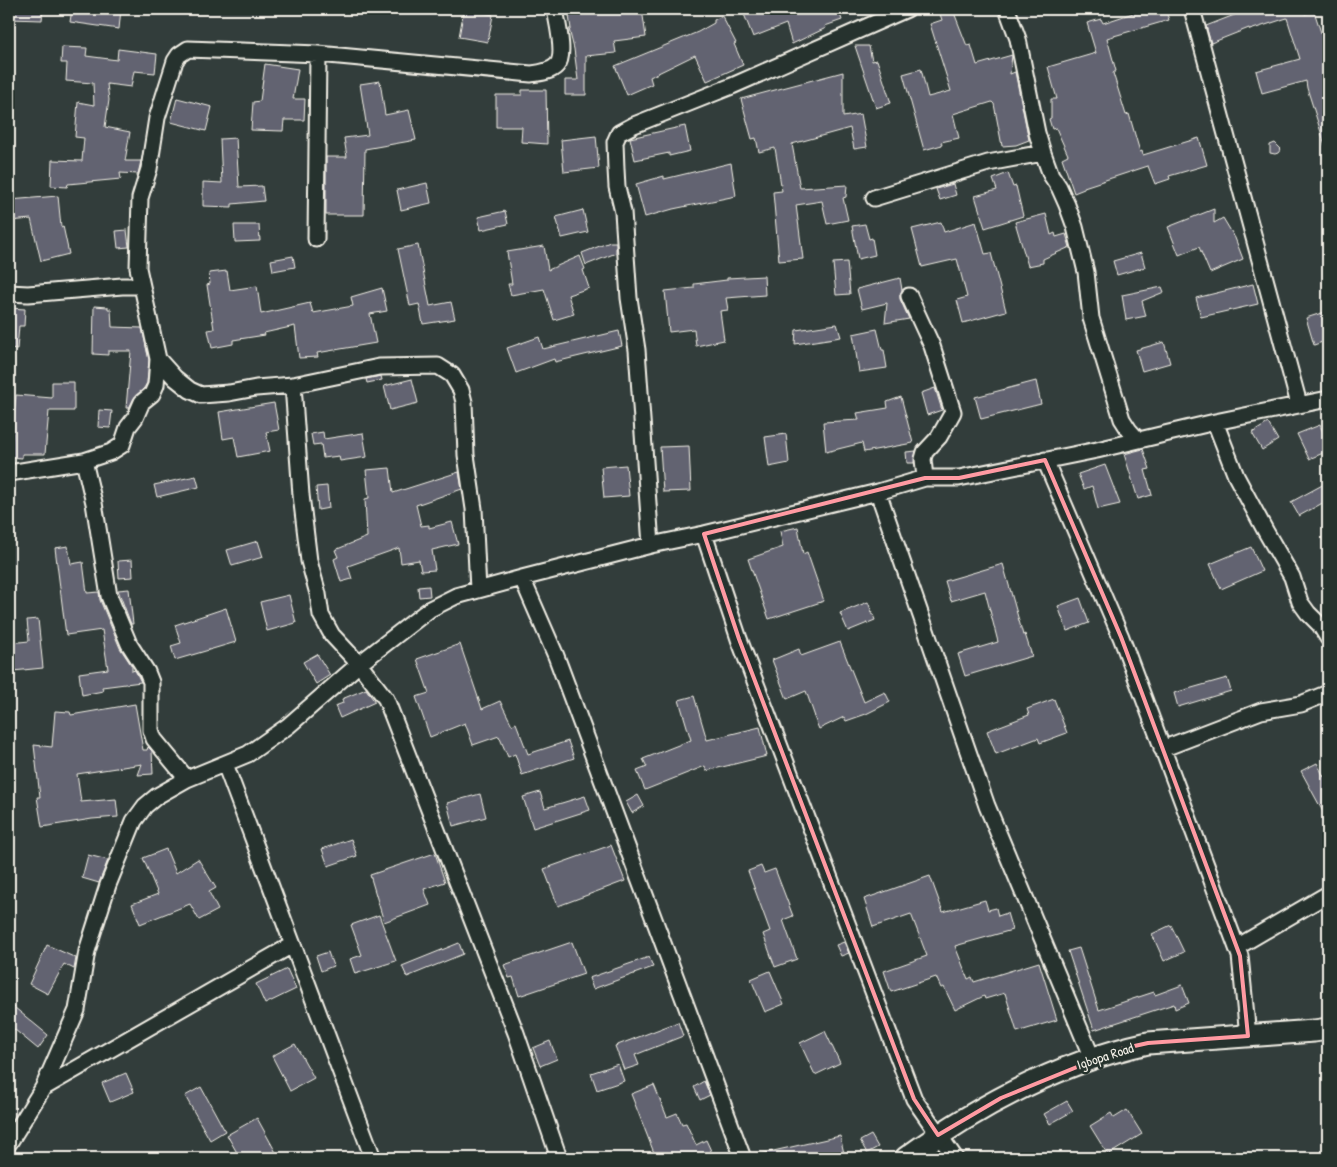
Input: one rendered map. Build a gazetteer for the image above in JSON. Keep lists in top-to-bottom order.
{
  "streets": {
    "street": ["Igbopa Road"]
  }
}
